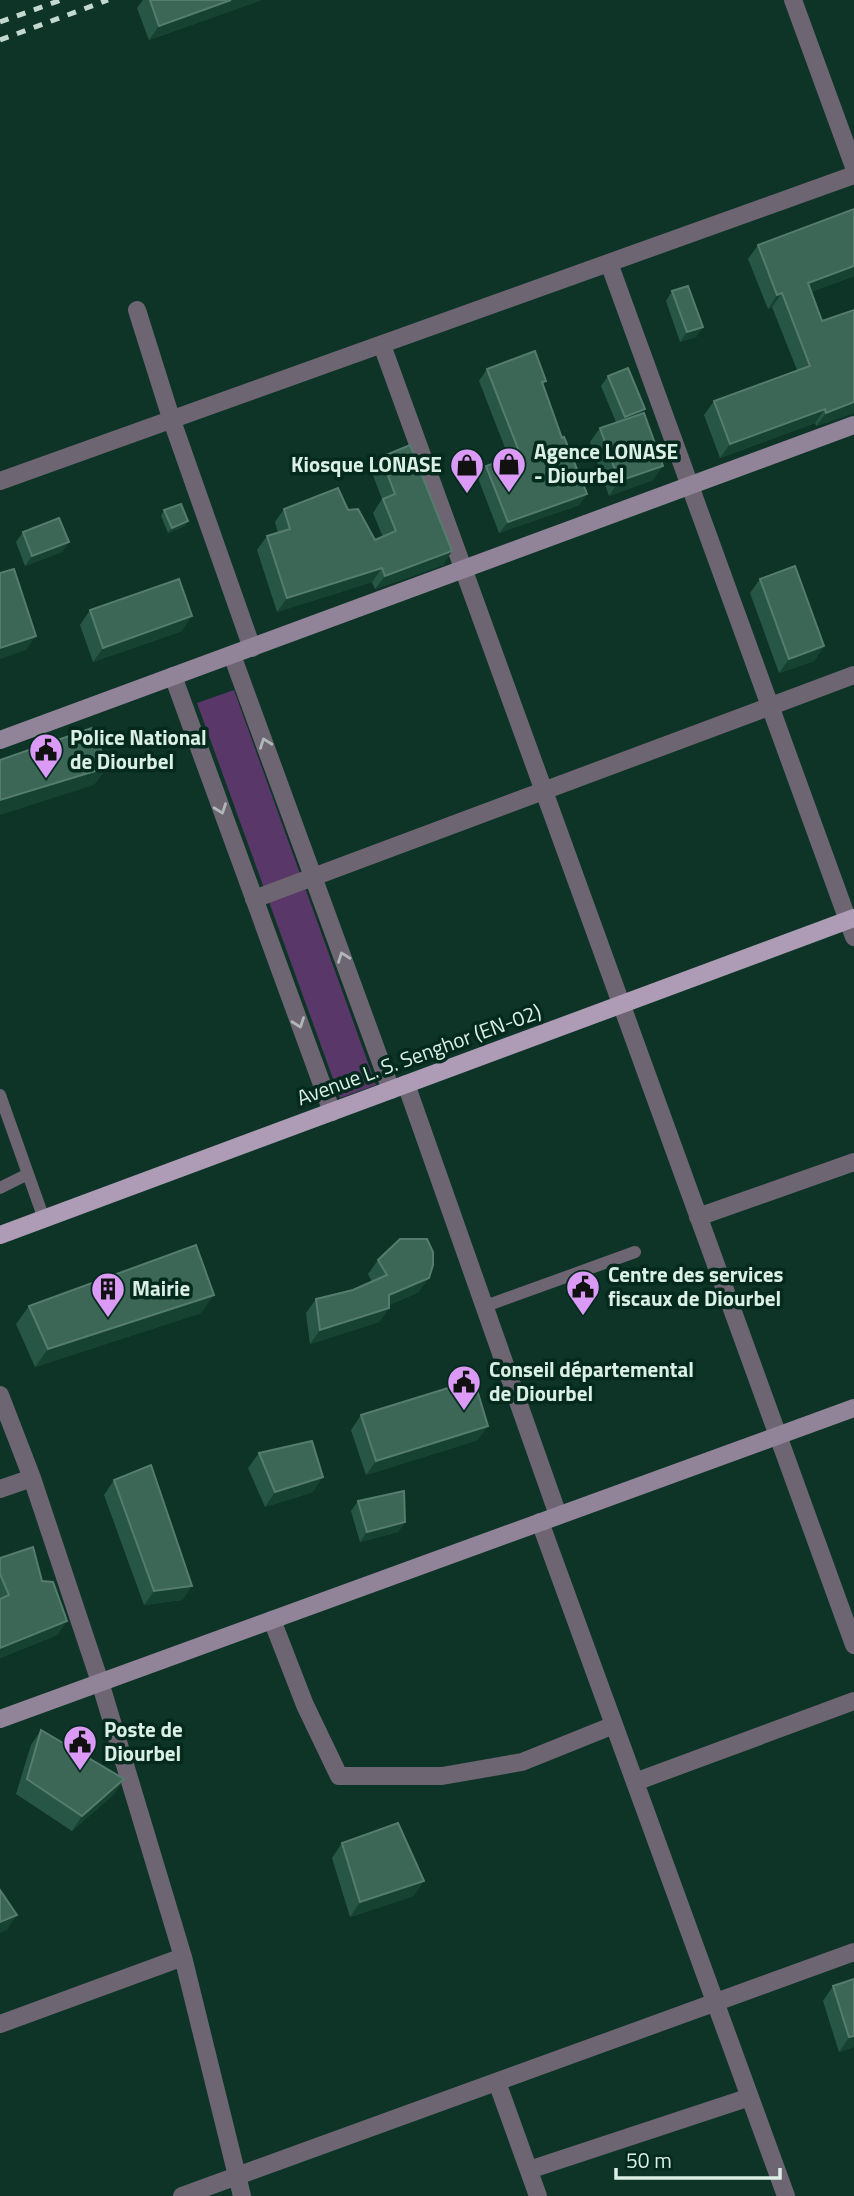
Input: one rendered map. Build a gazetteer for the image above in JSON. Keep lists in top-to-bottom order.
{
  "streets": {
    "main road": ["Avenue L. S. Senghor (EN-02)"]
  },
  "places": {
    "shop": ["Agence LONASE - Diourbel", "Kiosque LONASE"],
    "public building": [
      "Police National de Diourbel",
      "Centre des services fiscaux de Diourbel",
      "Conseil départemental de Diourbel",
      "Poste de Diourbel"
    ],
    "building": ["Mairie"]
  },
  "scale_bar": "50 m"
}
